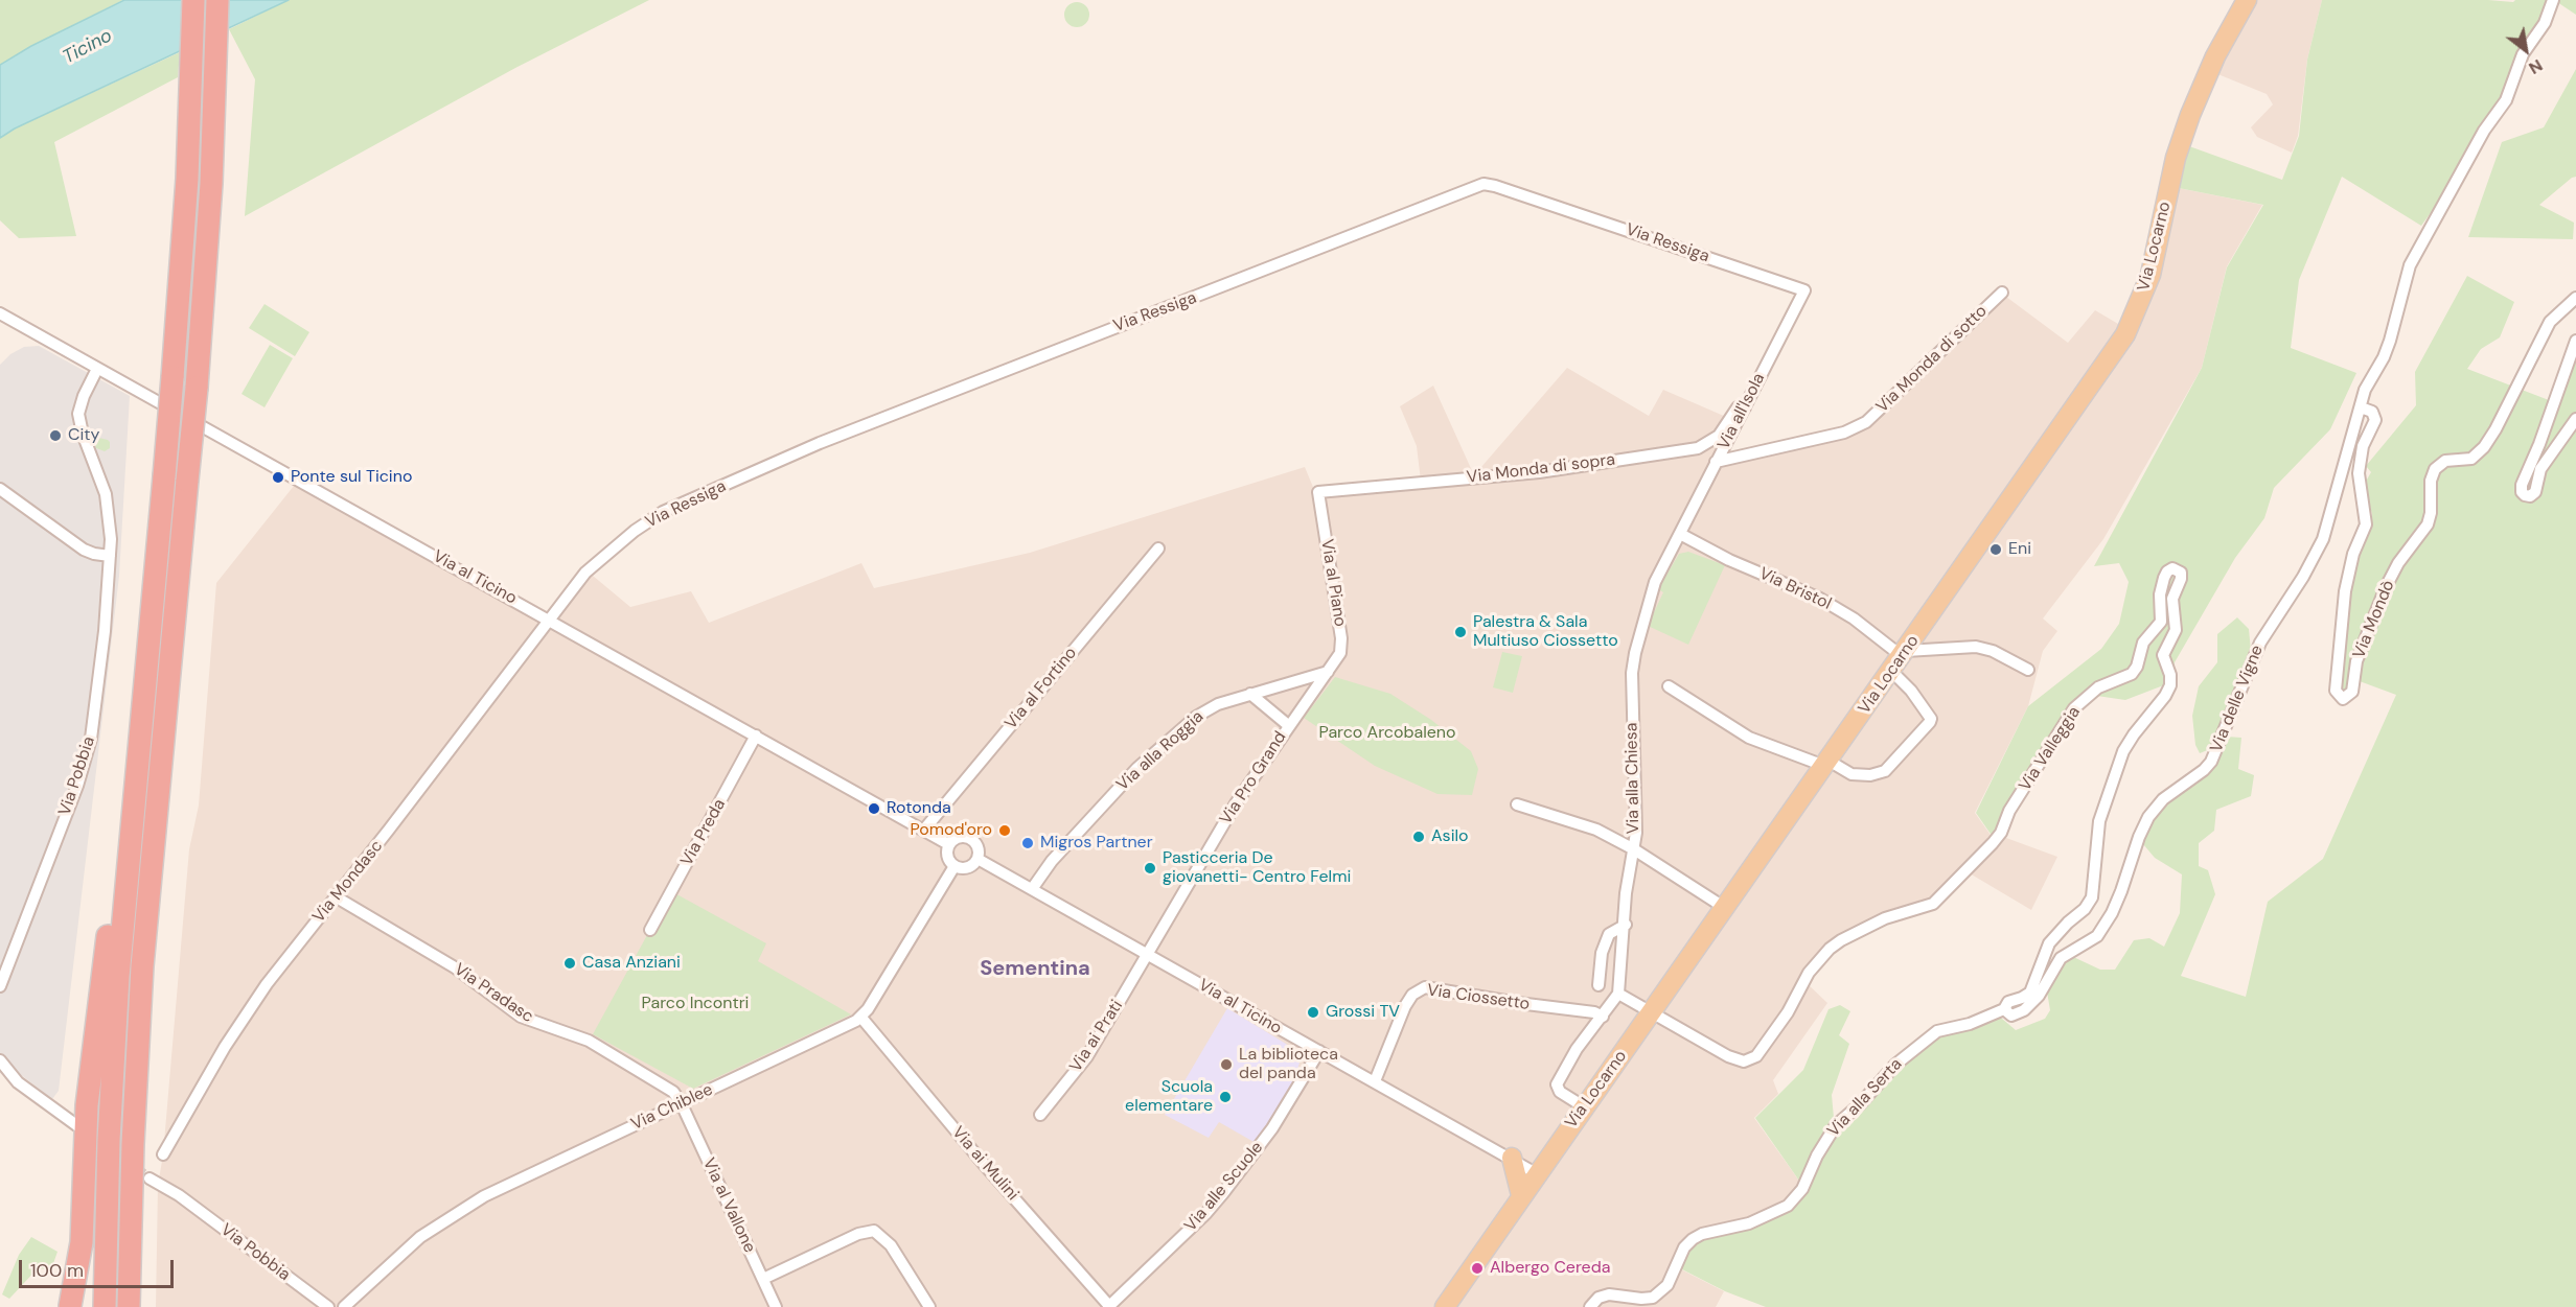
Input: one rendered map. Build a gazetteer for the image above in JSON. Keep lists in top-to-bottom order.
{
  "streets": {
    "main road": ["Via Locarno"],
    "street": [
      "Via Ressiga",
      "Via Monda di sotto",
      "Via all'Isola",
      "Via Monda di sopra",
      "Via al Ticino",
      "Via al Piano",
      "Via Bristol",
      "Via Mondò",
      "Via al Fortino",
      "Via delle Vigne",
      "Via Valleggia",
      "Via alla Roggia",
      "Via Pobbia",
      "Via Pro Grand",
      "Via alla Chiesa",
      "Via Preda",
      "Via Mondasc",
      "Via Pradasc",
      "Via Ciossetto",
      "Via ai Prati",
      "Via alla Serta",
      "Via Chiblee",
      "Via ai Mulini",
      "Via alle Scuole",
      "Via al Vallone"
    ]
  },
  "crossings": [
    ["Via Ressiga", "Via all'Isola"],
    ["Via Ressiga", "Via al Ticino"],
    ["Via Ressiga", "Via Mondasc"],
    ["Via Locarno", "Via al Ticino"],
    ["Via Locarno", "Via Bristol"],
    ["Via Locarno", "Via Valleggia"],
    ["Via Monda di sotto", "Via all'Isola"],
    ["Via all'Isola", "Via Monda di sopra"],
    ["Via all'Isola", "Via Bristol"],
    ["Via all'Isola", "Via alla Chiesa"],
    ["Via Monda di sopra", "Via al Piano"],
    ["Via al Ticino", "Via al Fortino"],
    ["Via al Ticino", "Via alla Roggia"],
    ["Via al Ticino", "Via Pobbia"],
    ["Via al Ticino", "Via Pro Grand"],
    ["Via al Ticino", "Via Preda"],
    ["Via al Ticino", "Via Mondasc"],
    ["Via al Ticino", "Via Ciossetto"],
    ["Via al Ticino", "Via ai Prati"],
    ["Via al Ticino", "Via alle Scuole"],
    ["Via al Piano", "Via alla Roggia"],
    ["Via al Piano", "Via Pro Grand"],
    ["Via Bristol", "Via alla Chiesa"],
    ["Via Mondò", "Via delle Vigne"],
    ["Via delle Vigne", "Via alla Serta"],
    ["Via Valleggia", "Via alla Serta"],
    ["Via alla Roggia", "Via Pro Grand"],
    ["Via Pro Grand", "Via ai Prati"],
    ["Via Mondasc", "Via Pradasc"],
    ["Via Pradasc", "Via Chiblee"],
    ["Via Pradasc", "Via al Vallone"],
    ["Via Chiblee", "Via ai Mulini"],
    ["Via Chiblee", "Via al Vallone"],
    ["Via ai Mulini", "Via alle Scuole"]
  ],
  "districts": ["Sementina"],
  "water": ["Ticino"],
  "parks": ["Parco Arcobaleno", "Parco Incontri"],
  "places": [
    "City",
    "Ponte sul Ticino",
    "Eni",
    "Palestra & Sala Multiuso Ciossetto",
    "Rotonda",
    "Pomod'oro",
    "Asilo",
    "Migros Partner",
    "Pasticceria De giovanetti- Centro Felmi",
    "Casa Anziani",
    "Grossi TV",
    "La biblioteca del panda",
    "Scuola elementare",
    "Albergo Cereda"
  ],
  "scale_bar": "100 m",
  "north": "bottom right"
}
